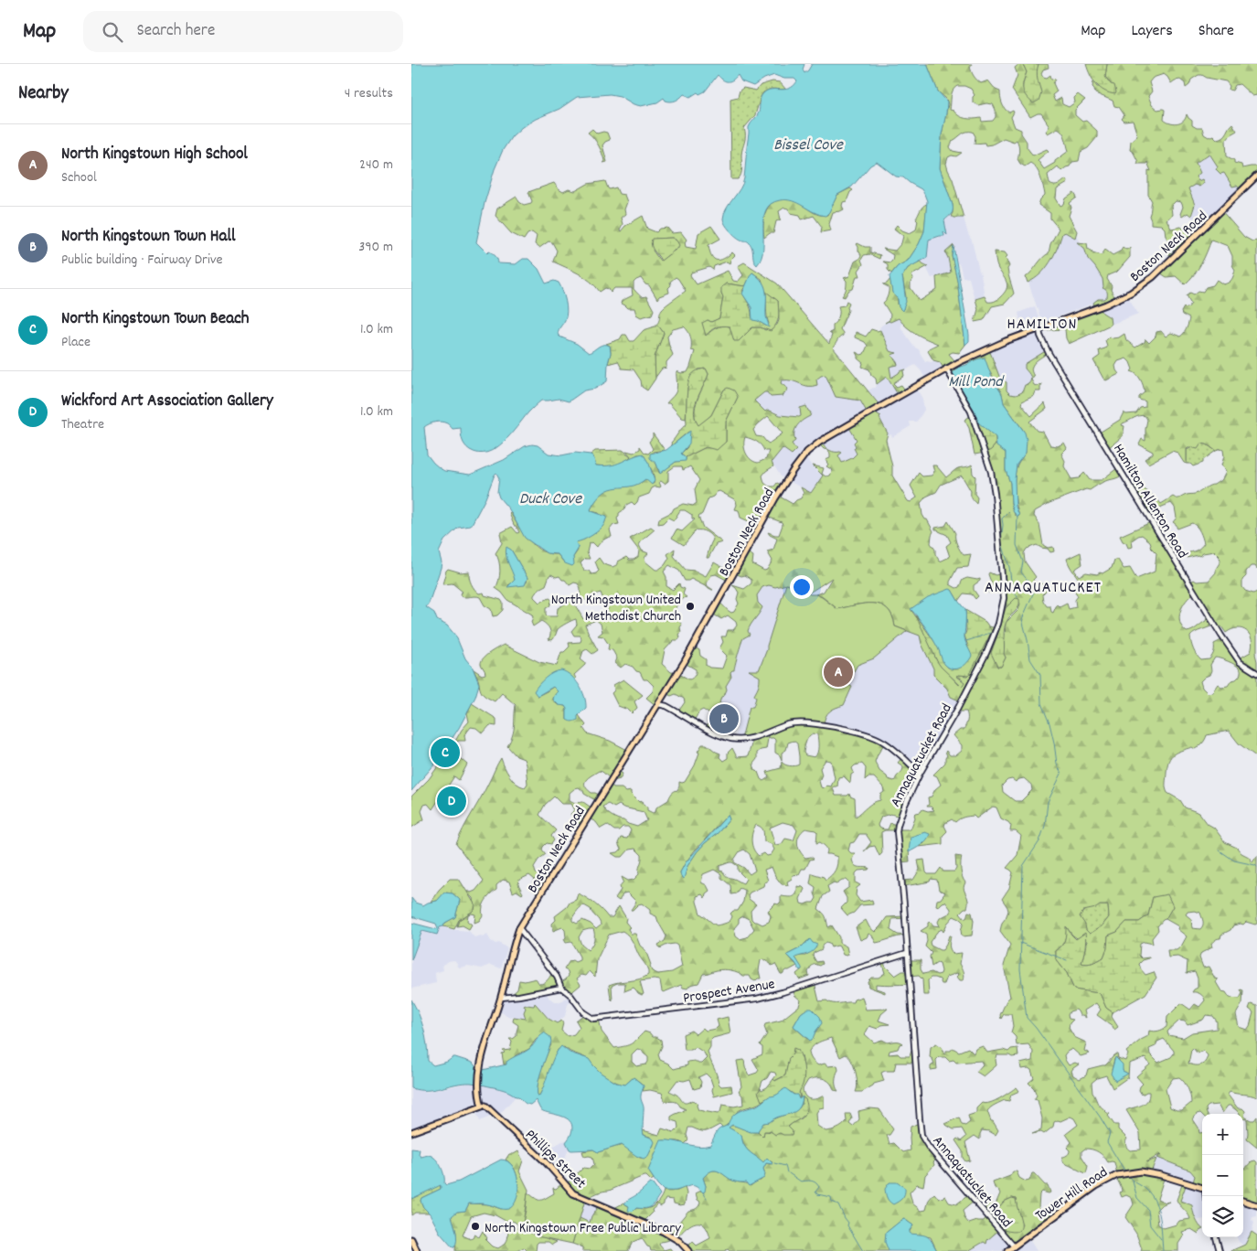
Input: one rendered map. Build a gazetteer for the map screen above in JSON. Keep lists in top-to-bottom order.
{
  "streets": {
    "main road": ["Boston Neck Road", "Phillips Street", "Tower Hill Road"],
    "street": ["Hamilton Allenton Road", "Annaquatucket Road", "Prospect Avenue"]
  },
  "crossings": [
    ["Boston Neck Road", "Hamilton Allenton Road"],
    ["Boston Neck Road", "Annaquatucket Road"],
    ["Boston Neck Road", "Phillips Street"],
    ["Annaquatucket Road", "Prospect Avenue"],
    ["Annaquatucket Road", "Tower Hill Road"]
  ],
  "districts": ["HAMILTON", "ANNAQUATUCKET"],
  "water": ["Bissel Cove", "Mill Pond", "Duck Cove"],
  "places": ["North Kingstown United Methodist Church", "North Kingstown Free Public Library"],
  "page": {
    "header": "Map",
    "search": "Search here",
    "nav": ["Map", "Layers", "Share"],
    "heading": ["Nearby", "4 results"],
    "list": [
      {
        "mark": "A",
        "name": "North Kingstown High School",
        "note": "School",
        "value": "240 m"
      },
      {
        "mark": "B",
        "name": "North Kingstown Town Hall",
        "note": "Public building · Fairway Drive",
        "value": "390 m"
      },
      {
        "mark": "C",
        "name": "North Kingstown Town Beach",
        "note": "Place",
        "value": "1.0 km"
      },
      {
        "mark": "D",
        "name": "Wickford Art Association Gallery",
        "note": "Theatre",
        "value": "1.0 km"
      }
    ],
    "pins": [
      "A",
      "B",
      "C",
      "D"
    ],
    "map_buttons": ["+", "−"]
  }
}
